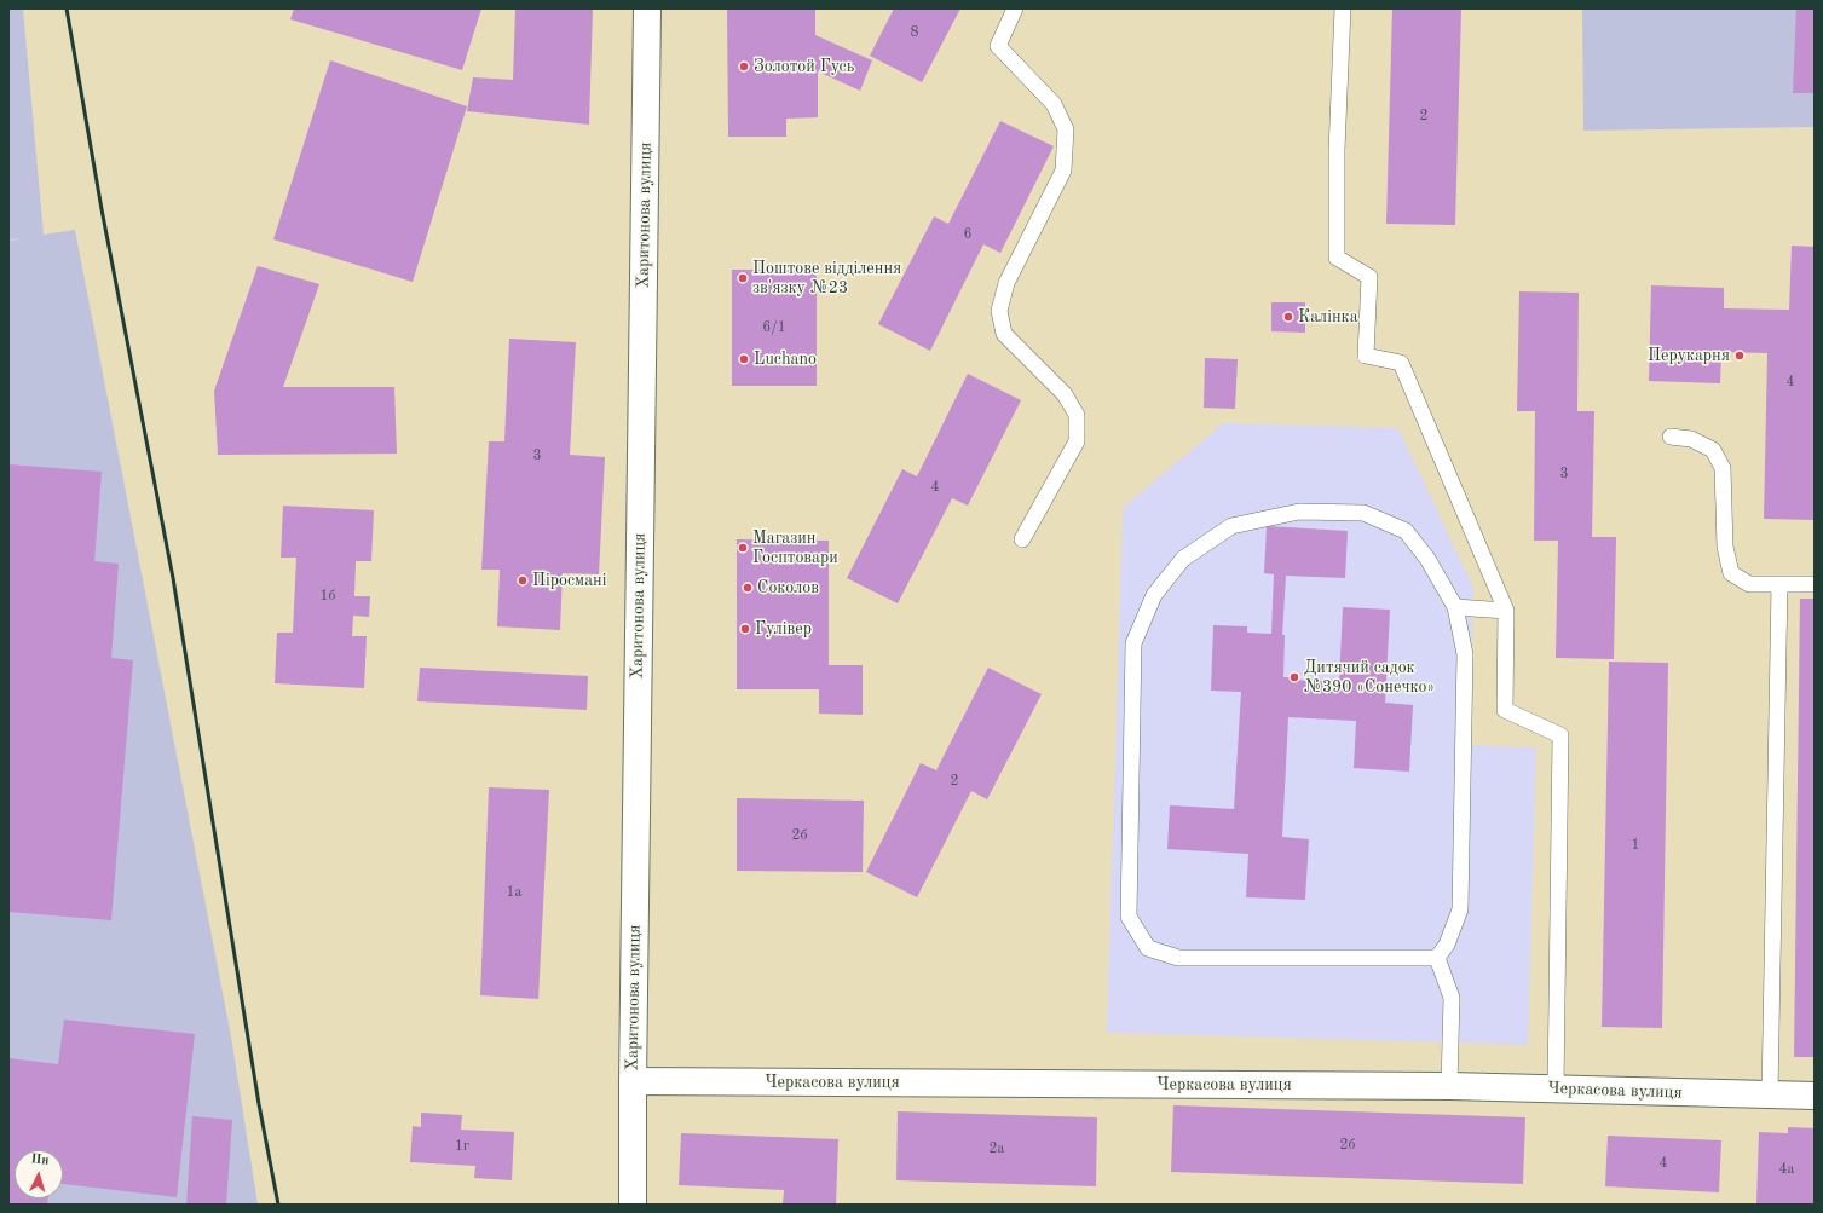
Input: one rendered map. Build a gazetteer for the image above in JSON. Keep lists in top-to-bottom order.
{
  "streets": {
    "street": ["Харитонова вулиця", "Черкасова вулиця"]
  },
  "crossings": [
    ["Харитонова вулиця", "Черкасова вулиця"]
  ],
  "places": [
    "Золотой Гусь",
    "Поштове відділення зв'язку №23",
    "Калінка",
    "Перукарня",
    "Luchano",
    "Магазин Госптовари",
    "Піросмані",
    "Соколов",
    "Гулівер",
    "Дитячий садок №390 «Сонечко»"
  ],
  "house_numbers": [
    "8",
    "2",
    "6",
    "6/1",
    "4",
    "3",
    "3",
    "4",
    "1б",
    "2",
    "2б",
    "1",
    "1а",
    "2б",
    "1г",
    "2а",
    "4",
    "4а"
  ],
  "north": "top"
}
